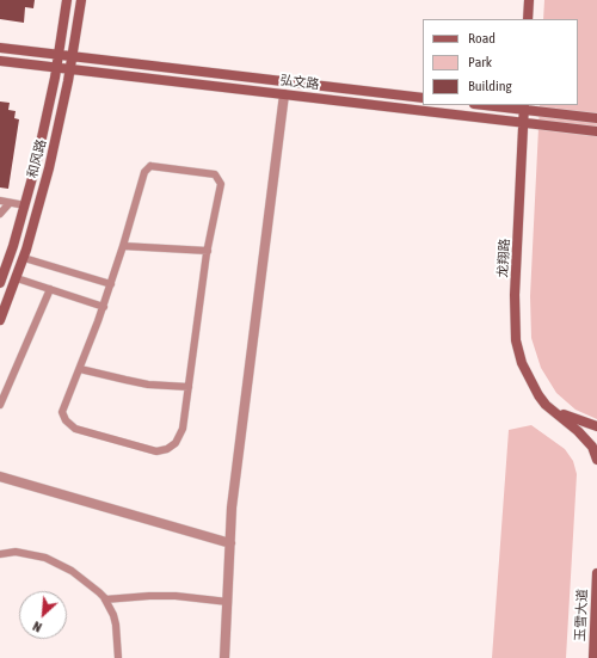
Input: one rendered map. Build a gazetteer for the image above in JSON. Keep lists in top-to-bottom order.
{
  "streets": {
    "street": [
      "弘文路",
      "和风路",
      "龙翔路",
      "玉雪大道"
    ]
  },
  "crossings": [
    ["弘文路", "和风路"],
    ["弘文路", "龙翔路"]
  ],
  "legend": ["Road", "Park", "Building"],
  "north": "bottom left"
}
